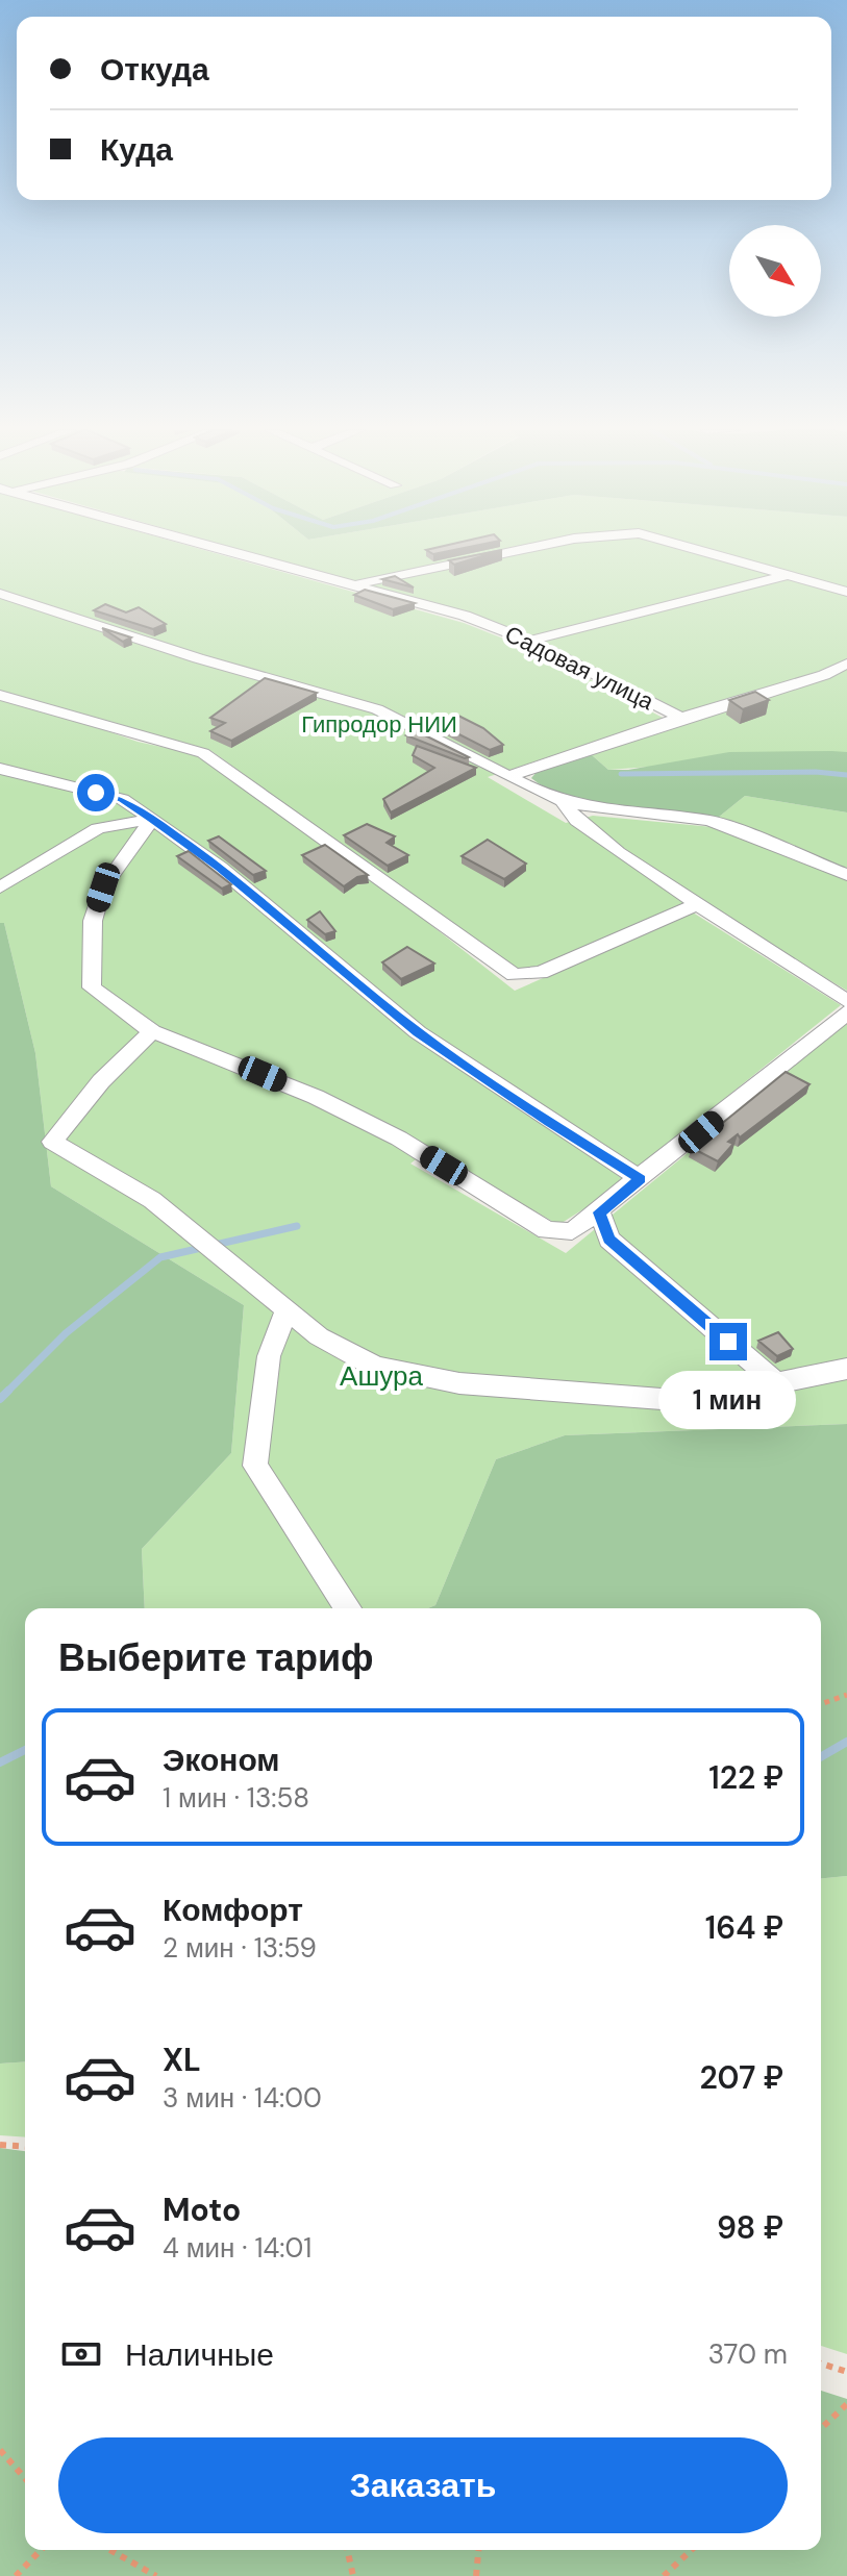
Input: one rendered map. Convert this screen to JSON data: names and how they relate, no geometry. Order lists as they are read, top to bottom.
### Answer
{
  "streets": {
    "street": ["Садовая улица"]
  },
  "parks": ["Гипродор НИИ", "Ашура"],
  "north": "bottom right",
  "page": {
    "banner": ["Откуда", "Куда"],
    "bubble": "1 мин",
    "heading": "Выберите тариф",
    "list": [
      {
        "name": "Эконом",
        "note": "1 мин · 13:58",
        "value": "122 ₽"
      },
      {
        "name": "Комфорт",
        "note": "2 мин · 13:59",
        "value": "164 ₽"
      },
      {
        "name": "XL",
        "note": "3 мин · 14:00",
        "value": "207 ₽"
      },
      {
        "name": "Moto",
        "note": "4 мин · 14:01",
        "value": "98 ₽"
      }
    ],
    "pay": ["Наличные", "370 m"],
    "buttons": "Заказать"
  }
}
